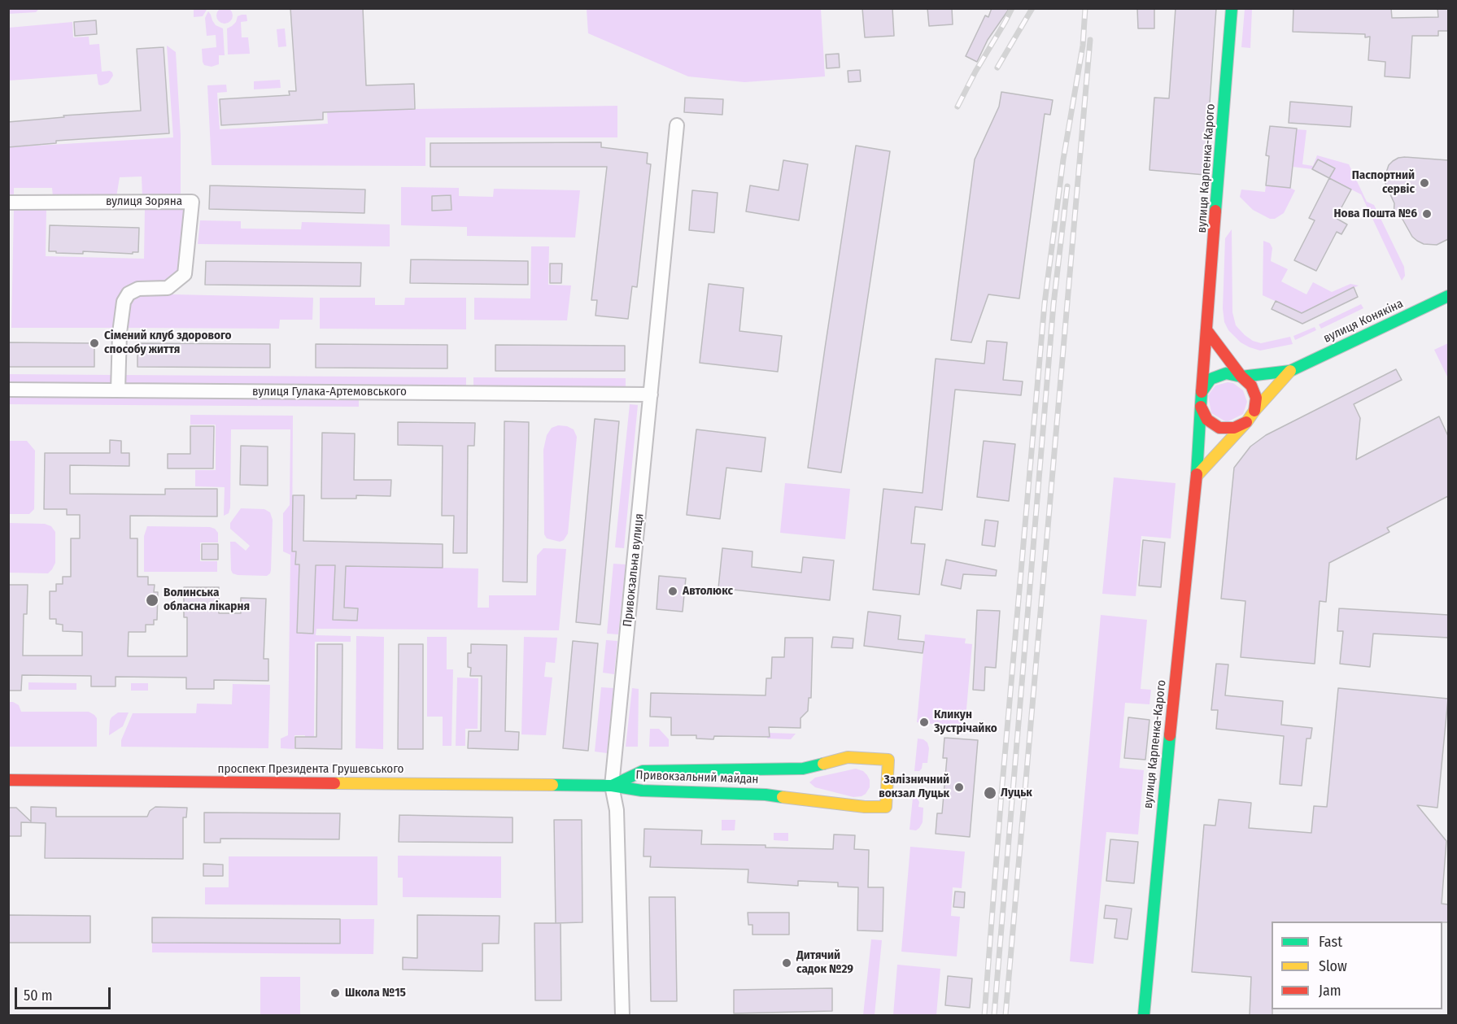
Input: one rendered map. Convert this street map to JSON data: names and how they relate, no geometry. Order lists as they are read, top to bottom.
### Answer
{
  "streets": {
    "main road": [
      "вулиця Карпенка-Карого",
      "вулиця Конякіна",
      "проспект Президента Грушевського",
      "Привокзальний майдан"
    ],
    "street": ["вулиця Зоряна", "вулиця Гулака-Артемовського", "Привокзальна вулиця"]
  },
  "crossings": [
    ["вулиця Зоряна", "вулиця Гулака-Артемовського"],
    ["вулиця Гулака-Артемовського", "Привокзальна вулиця"],
    ["Привокзальна вулиця", "проспект Президента Грушевського"],
    ["Привокзальна вулиця", "Привокзальний майдан"],
    ["проспект Президента Грушевського", "Привокзальний майдан"]
  ],
  "places": [
    "Паспортний сервіс",
    "Нова Пошта №6",
    "Сімений клуб здорового способу життя",
    "Автолюкс",
    "Волинська обласна лікарня",
    "Кликун Зустрічайко",
    "Залізничний вокзал Луцьк",
    "Луцьк",
    "Дитячий садок №29",
    "Школа №15"
  ],
  "legend": ["Fast", "Slow", "Jam"],
  "scale_bar": "50 m"
}
